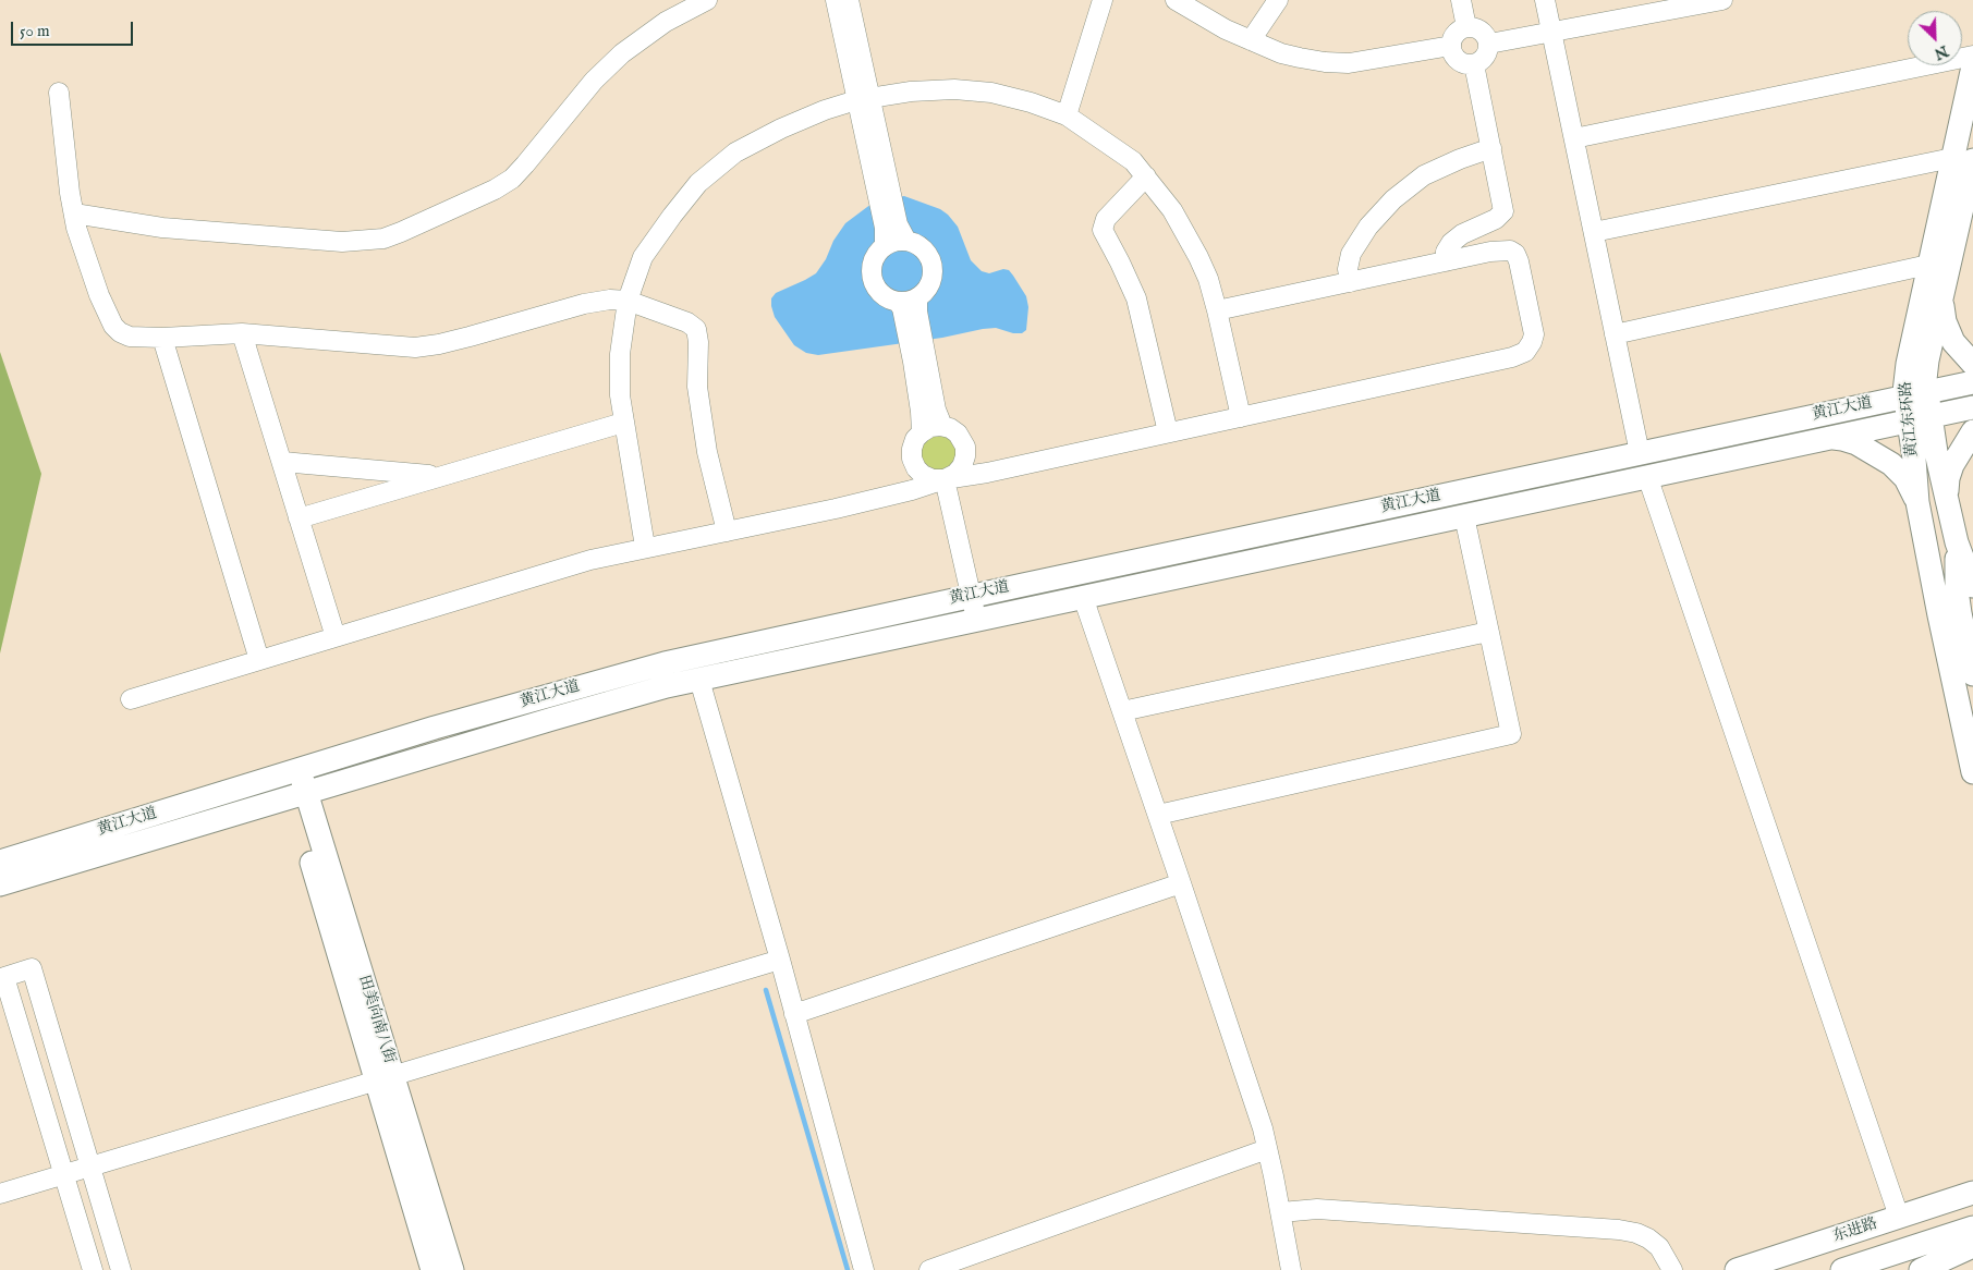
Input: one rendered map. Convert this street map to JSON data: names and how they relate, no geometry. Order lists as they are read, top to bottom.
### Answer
{
  "streets": {
    "main road": [
      "黄江大道",
      "黄江东环路",
      "田美向南八街",
      "东进路"
    ]
  },
  "crossings": [
    ["黄江大道", "黄江东环路"],
    ["黄江大道", "田美向南八街"]
  ],
  "scale_bar": "50 m",
  "north": "bottom right"
}
